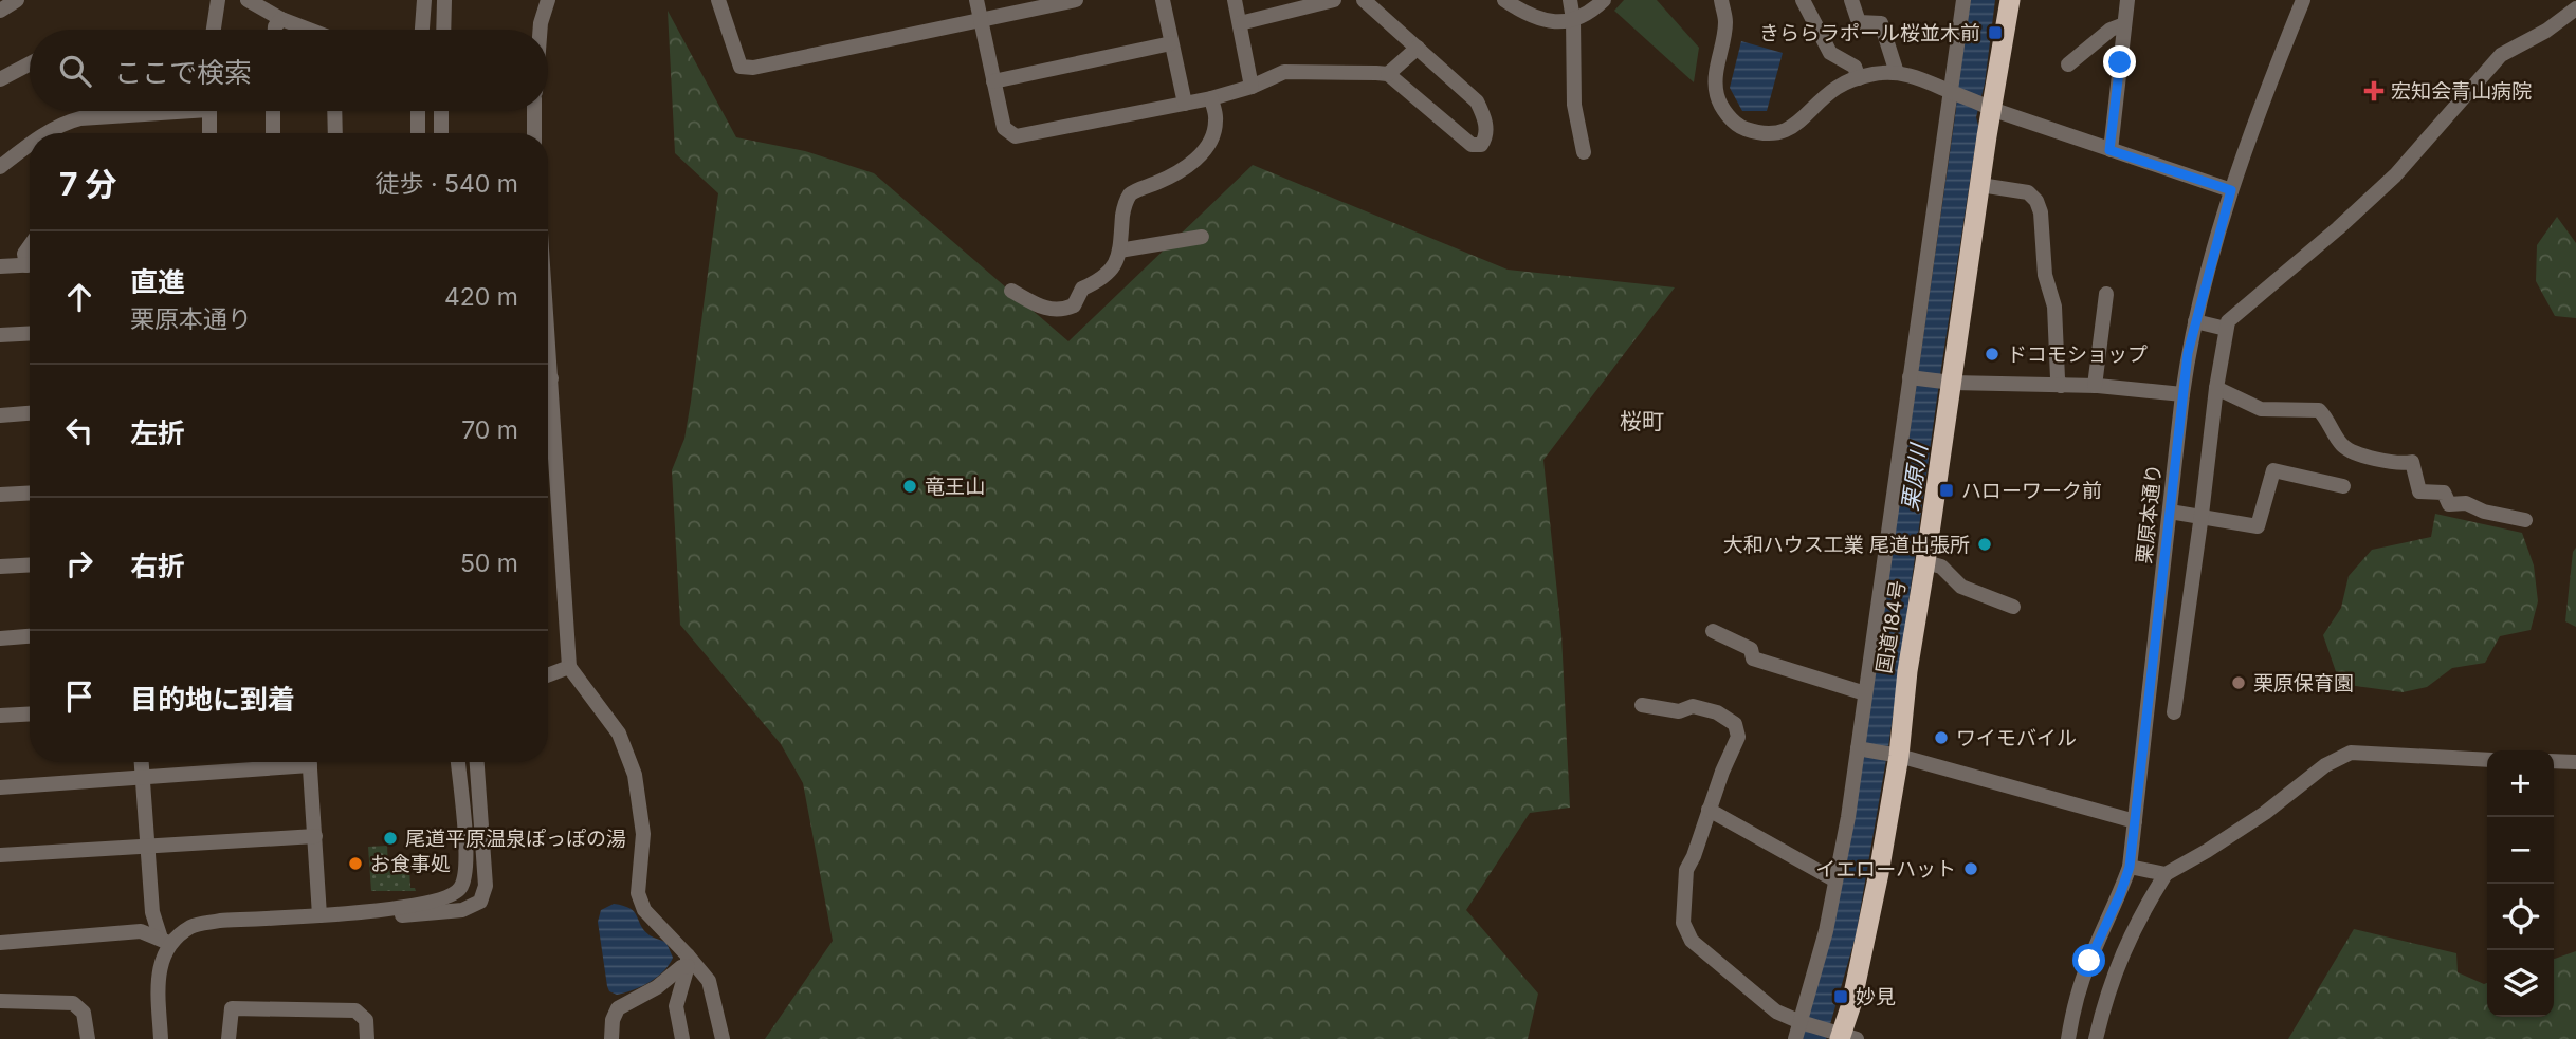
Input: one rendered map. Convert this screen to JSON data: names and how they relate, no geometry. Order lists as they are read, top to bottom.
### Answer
{
  "streets": {
    "highway": ["国道184号"],
    "street": ["栗原本通り"]
  },
  "districts": ["桜町"],
  "water": ["栗原川"],
  "places": {
    "transit": ["きららラポール桜並木前", "ハローワーク前", "妙見"],
    "health": ["宏知会青山病院"],
    "other": [
      "ドコモショップ",
      "竜王山",
      "大和ハウス工業 尾道出張所",
      "栗原保育園",
      "ワイモバイル",
      "尾道平原温泉ぽっぽの湯",
      "お食事処",
      "イエローハット"
    ]
  },
  "page": {
    "search": "ここで検索",
    "heading": ["7 分", "徒歩 · 540 m"],
    "list": [
      ["直進", "栗原本通り", "420 m"],
      ["左折", "70 m"],
      ["右折", "50 m"],
      "目的地に到着"
    ],
    "map_buttons": ["+", "−"]
  }
}
